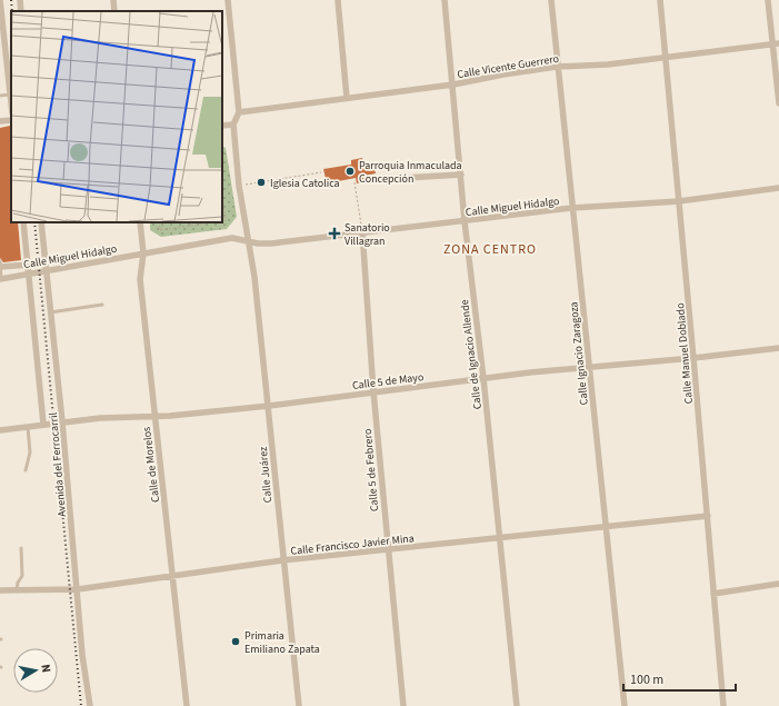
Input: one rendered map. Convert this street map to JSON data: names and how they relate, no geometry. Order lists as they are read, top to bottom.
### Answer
{
  "streets": {
    "street": [
      "Calle Vicente Guerrero",
      "Calle Miguel Hidalgo",
      "Calle Ignacio Zaragoza",
      "Calle Manuel Doblado",
      "Calle de Ignacio Allende",
      "Calle 5 de Mayo",
      "Avenida del Ferrocarril",
      "Calle de Morelos",
      "Calle 5 de Febrero",
      "Calle Juárez",
      "Calle Francisco Javier Mina"
    ]
  },
  "crossings": [
    ["Calle Vicente Guerrero", "Calle Ignacio Zaragoza"],
    ["Calle Vicente Guerrero", "Calle Manuel Doblado"],
    ["Calle Vicente Guerrero", "Calle de Ignacio Allende"],
    ["Calle Miguel Hidalgo", "Calle Ignacio Zaragoza"],
    ["Calle Miguel Hidalgo", "Calle Manuel Doblado"],
    ["Calle Miguel Hidalgo", "Calle de Ignacio Allende"],
    ["Calle Miguel Hidalgo", "Avenida del Ferrocarril"],
    ["Calle Miguel Hidalgo", "Calle de Morelos"],
    ["Calle Miguel Hidalgo", "Calle 5 de Febrero"],
    ["Calle Miguel Hidalgo", "Calle Juárez"],
    ["Calle Ignacio Zaragoza", "Calle 5 de Mayo"],
    ["Calle Ignacio Zaragoza", "Calle Francisco Javier Mina"],
    ["Calle Manuel Doblado", "Calle 5 de Mayo"],
    ["Calle Manuel Doblado", "Calle Francisco Javier Mina"],
    ["Calle de Ignacio Allende", "Calle 5 de Mayo"],
    ["Calle de Ignacio Allende", "Calle Francisco Javier Mina"],
    ["Calle 5 de Mayo", "Avenida del Ferrocarril"],
    ["Calle 5 de Mayo", "Calle de Morelos"],
    ["Calle 5 de Mayo", "Calle 5 de Febrero"],
    ["Calle 5 de Mayo", "Calle Juárez"],
    ["Avenida del Ferrocarril", "Calle Francisco Javier Mina"],
    ["Calle de Morelos", "Calle Francisco Javier Mina"],
    ["Calle 5 de Febrero", "Calle Francisco Javier Mina"],
    ["Calle Juárez", "Calle Francisco Javier Mina"]
  ],
  "districts": ["ZONA CENTRO"],
  "places": {
    "other": ["Parroquia Inmaculada Concepción", "Iglesia Catolica", "Primaria Emiliano Zapata"],
    "health": ["Sanatorio Villagran"]
  },
  "scale_bar": "100 m",
  "north": "right"
}
